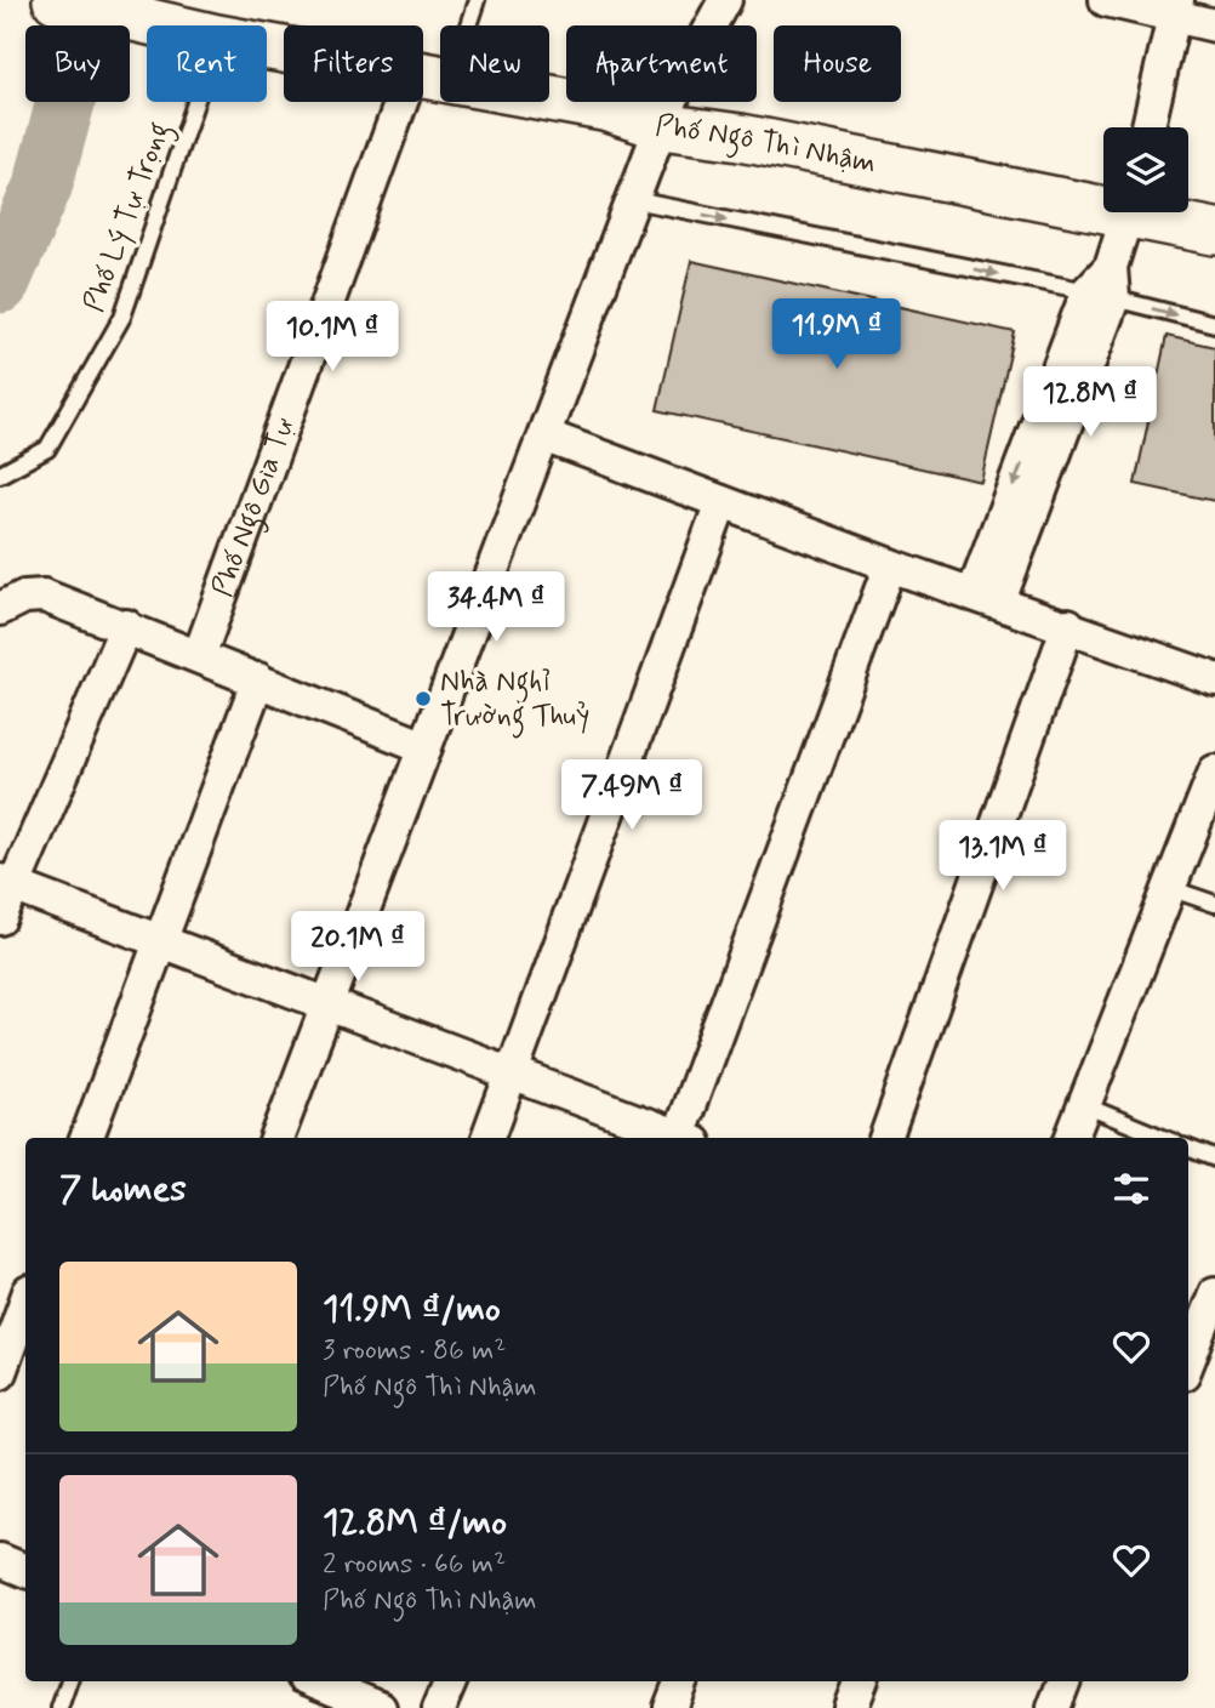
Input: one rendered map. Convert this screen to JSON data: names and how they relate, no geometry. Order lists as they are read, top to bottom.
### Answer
{
  "streets": {
    "main road": ["Phố Ngô Thì Nhậm"],
    "street": ["Phố Ngô Gia Tự"],
    "lane": ["Phố Lý Tự Trọng"]
  },
  "crossings": [
    ["Phố Ngô Thì Nhậm", "Phố Ngô Gia Tự"]
  ],
  "places": ["Nhà Nghỉ Trường Thuỷ"],
  "page": {
    "chip": [
      "Buy",
      "Rent",
      "Filters",
      "New",
      "Apartment",
      "House"
    ],
    "price": [
      "11.9M ₫",
      "10.1M ₫",
      "12.8M ₫",
      "34.4M ₫",
      "7.49M ₫",
      "13.1M ₫",
      "20.1M ₫"
    ],
    "heading": "7 homes",
    "list": [
      {
        "name": "11.9M ₫/mo",
        "note": "3 rooms · 86 m² · Phố Ngô Thì Nhậm"
      },
      {
        "name": "12.8M ₫/mo",
        "note": "2 rooms · 66 m² · Phố Ngô Thì Nhậm"
      }
    ]
  }
}
